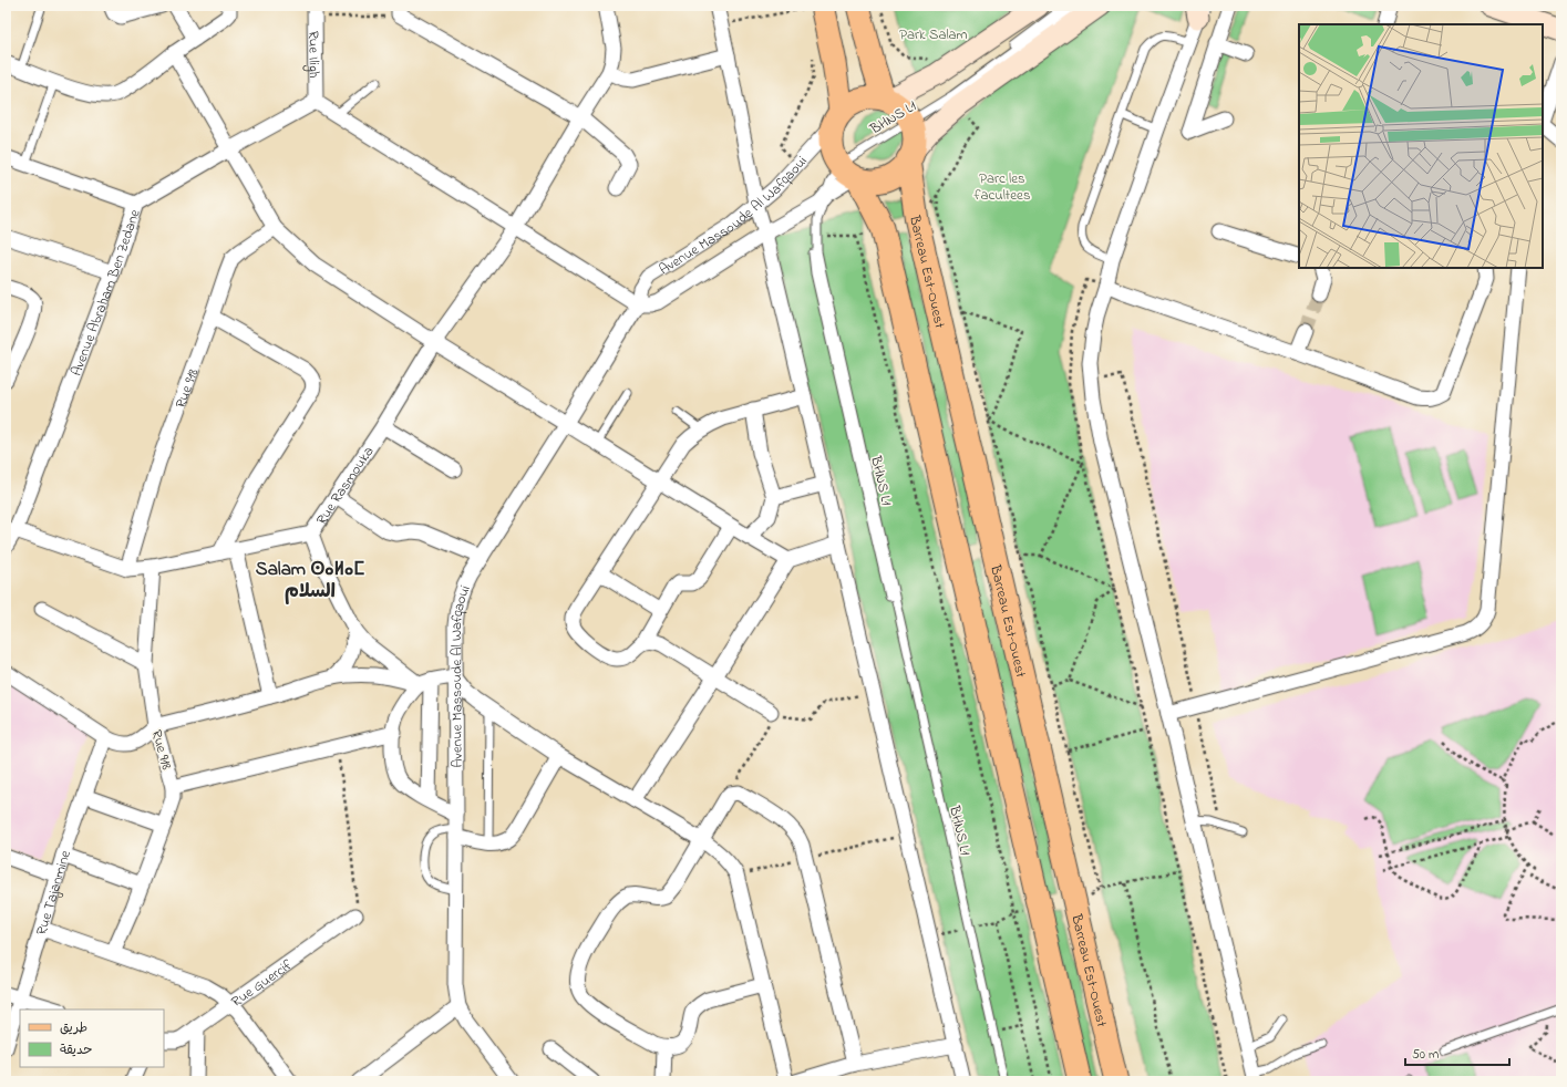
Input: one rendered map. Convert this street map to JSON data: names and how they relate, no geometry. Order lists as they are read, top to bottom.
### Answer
{
  "streets": {
    "main road": ["Barreau Est-Ouest"],
    "street": [
      "Rue Iligh",
      "Avenue Massoude Al Wafqaoui",
      "Avenue Abraham Ben Zedane",
      "Rue 918",
      "Rue Rasmouka",
      "Rue Tajanmine",
      "Rue Guercif"
    ],
    "lane": ["BHNS L1"]
  },
  "crossings": [
    ["Rue Iligh", "Avenue Abraham Ben Zedane"],
    ["BHNS L1", "Avenue Massoude Al Wafqaoui"],
    ["BHNS L1", "Barreau Est-Ouest"],
    ["Avenue Abraham Ben Zedane", "Rue Rasmouka"],
    ["Rue 918", "Rue Rasmouka"]
  ],
  "districts": ["Salam ⵙⴰⵍⴰⵎ السلام"],
  "parks": ["Park Salam", "Parc les facultees"],
  "legend": ["طريق", "حديقة"],
  "scale_bar": "50 m"
}
